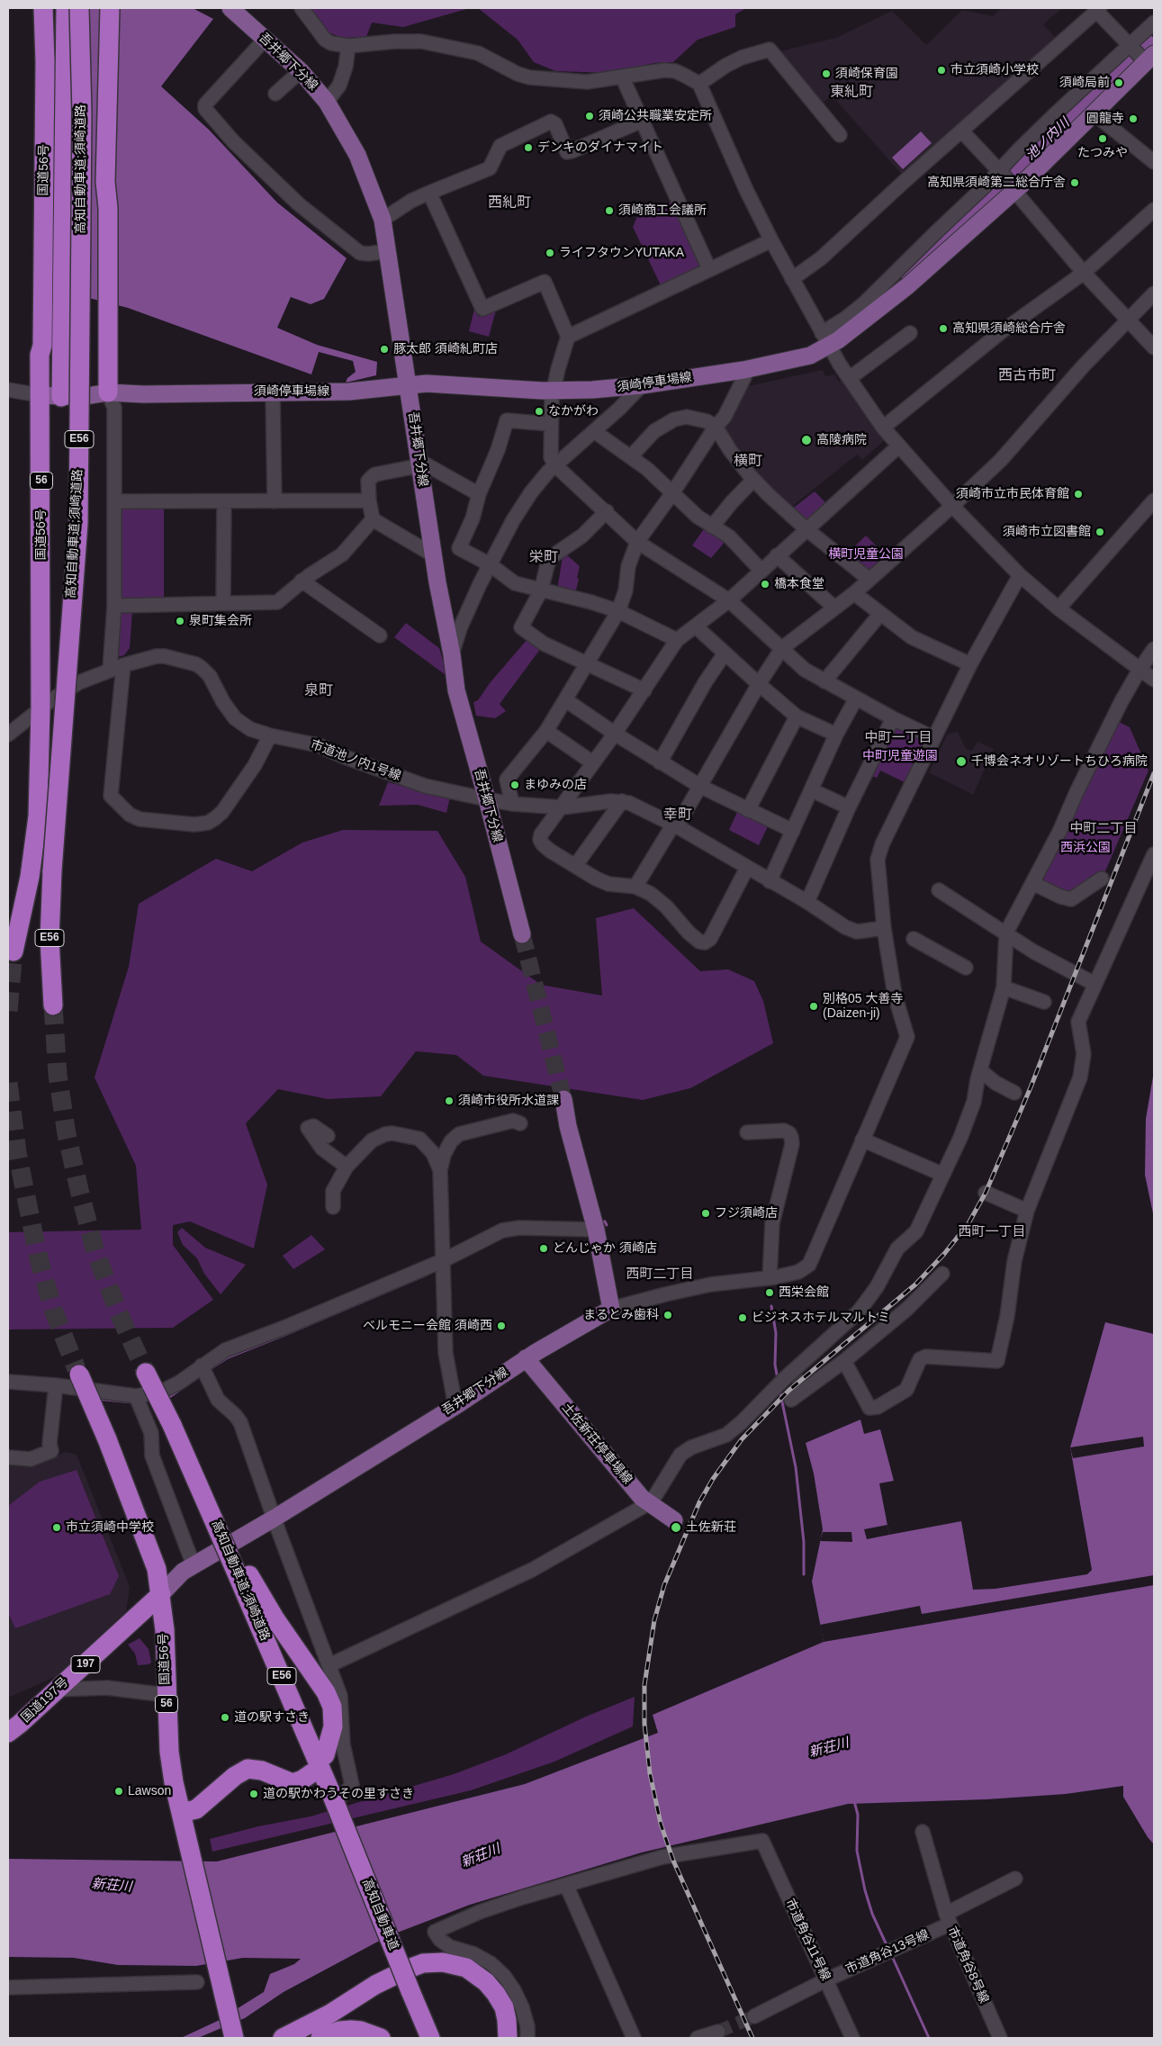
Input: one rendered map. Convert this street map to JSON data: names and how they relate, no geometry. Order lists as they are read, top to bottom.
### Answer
{
  "streets": {
    "highway": [
      "高知自動車道;須崎道路",
      "国道56号",
      "E56",
      "56",
      "197",
      "国道197号",
      "高知自動車道"
    ],
    "main road": ["吾井郷下分線", "須崎停車場線", "土佐新荘停車場線"],
    "street": [
      "市道池ノ内1号線",
      "市道角谷11号線",
      "市道角谷13号線",
      "市道角谷8号線"
    ]
  },
  "crossings": [
    ["吾井郷下分線", "国道56号"],
    ["吾井郷下分線", "須崎停車場線"],
    ["吾井郷下分線", "市道池ノ内1号線"],
    ["吾井郷下分線", "土佐新荘停車場線"],
    ["吾井郷下分線", "国道197号"],
    ["高知自動車道;須崎道路", "高知自動車道"],
    ["国道56号", "須崎停車場線"],
    ["国道56号", "市道池ノ内1号線"],
    ["国道56号", "国道197号"],
    ["市道角谷11号線", "市道角谷13号線"],
    ["市道角谷13号線", "市道角谷8号線"]
  ],
  "districts": [
    "東糺町",
    "西糺町",
    "西古市町",
    "横町",
    "栄町",
    "泉町",
    "中町一丁目",
    "幸町",
    "中町二丁目",
    "西町一丁目",
    "西町二丁目"
  ],
  "water": ["池ノ内川", "新荘川"],
  "parks": ["横町児童公園", "中町児童遊園", "西浜公園"],
  "places": [
    "市立須崎小学校",
    "須崎保育園",
    "須崎局前",
    "須崎公共職業安定所",
    "圓龍寺",
    "たつみや",
    "デンキのダイナマイト",
    "高知県須崎第二総合庁舎",
    "須崎商工会議所",
    "ライフタウンYUTAKA",
    "高知県須崎総合庁舎",
    "豚太郎 須崎糺町店",
    "なかがわ",
    "高陵病院",
    "須崎市立市民体育館",
    "須崎市立図書館",
    "橋本食堂",
    "泉町集会所",
    "千博会ネオリゾートちひろ病院",
    "まゆみの店",
    "別格05 大善寺 (Daizen-ji)",
    "須崎市役所水道課",
    "フジ須崎店",
    "どんじゃか 須崎店",
    "西栄会館",
    "まるとみ歯科",
    "ビジネスホテルマルトミ",
    "ベルモニー会館 須崎西",
    "市立須崎中学校",
    "土佐新荘",
    "道の駅すさき",
    "Lawson",
    "道の駅かわうその里すさき"
  ]
}
